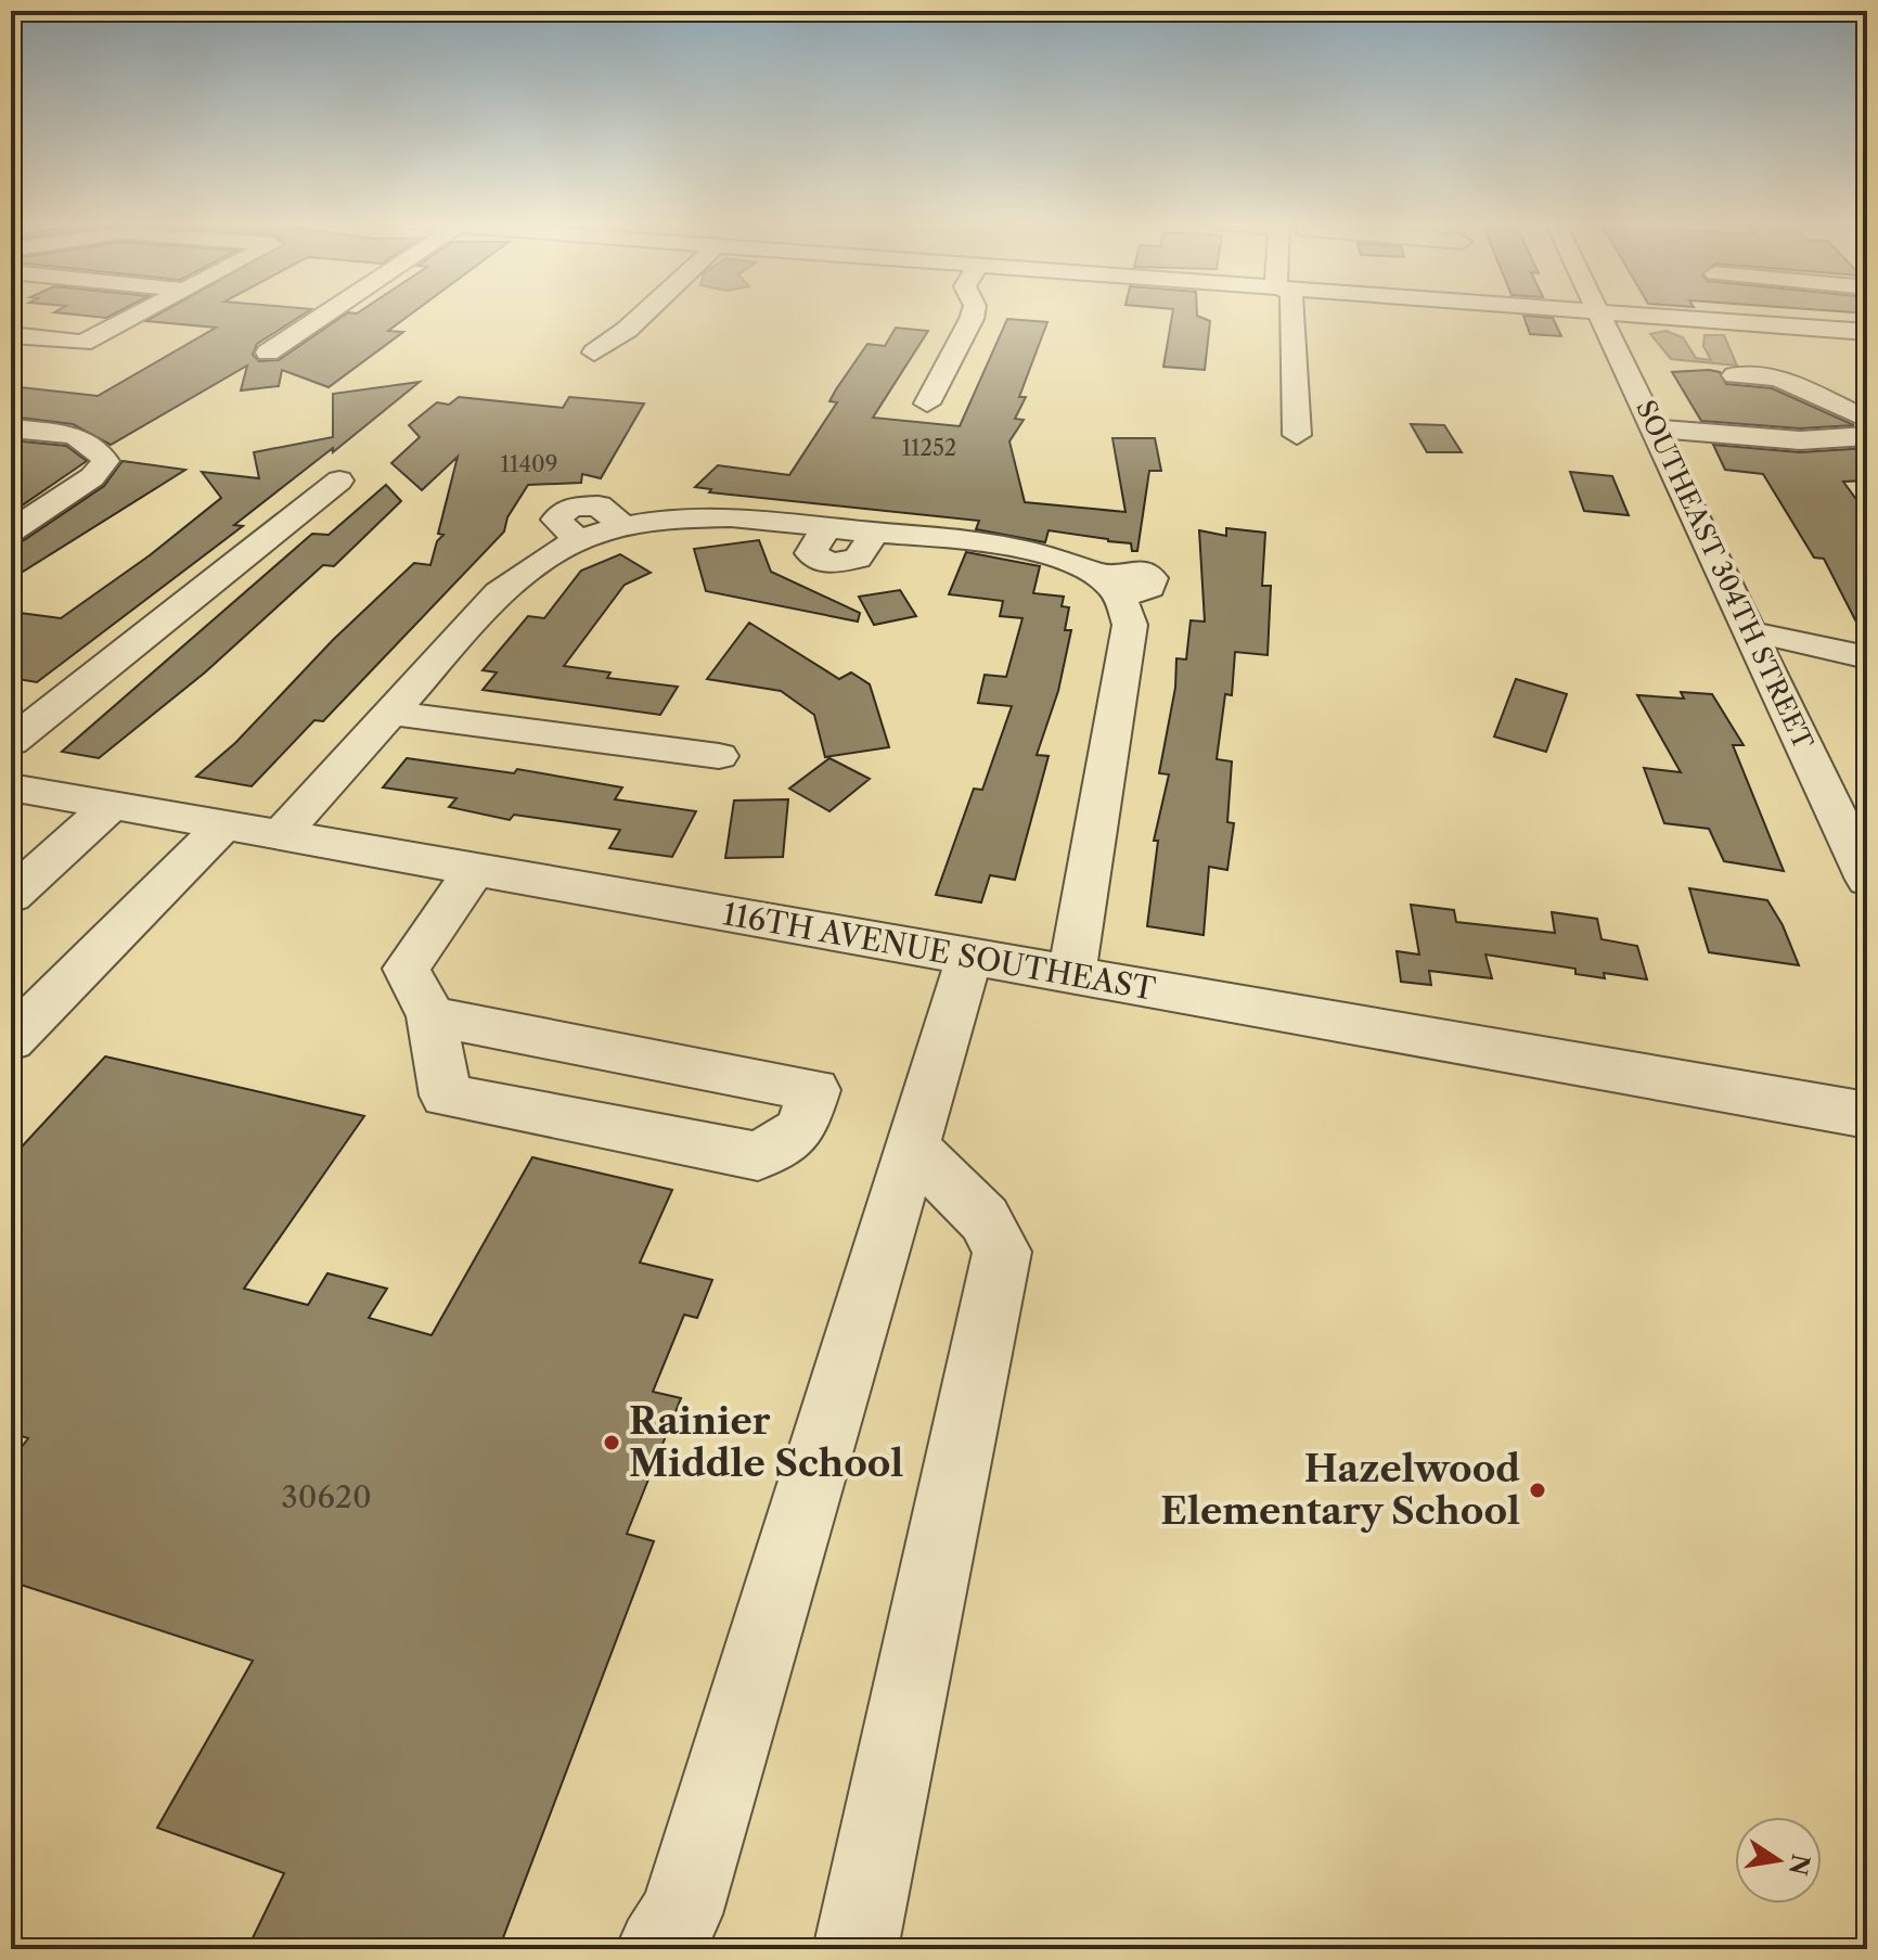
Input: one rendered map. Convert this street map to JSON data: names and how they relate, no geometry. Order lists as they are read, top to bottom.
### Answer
{
  "streets": {
    "street": ["SOUTHEAST 304TH STREET", "116TH AVENUE SOUTHEAST"]
  },
  "places": ["Rainier Middle School", "Hazelwood Elementary School"],
  "house_numbers": ["11252", "11409", "30620"],
  "north": "right"
}
